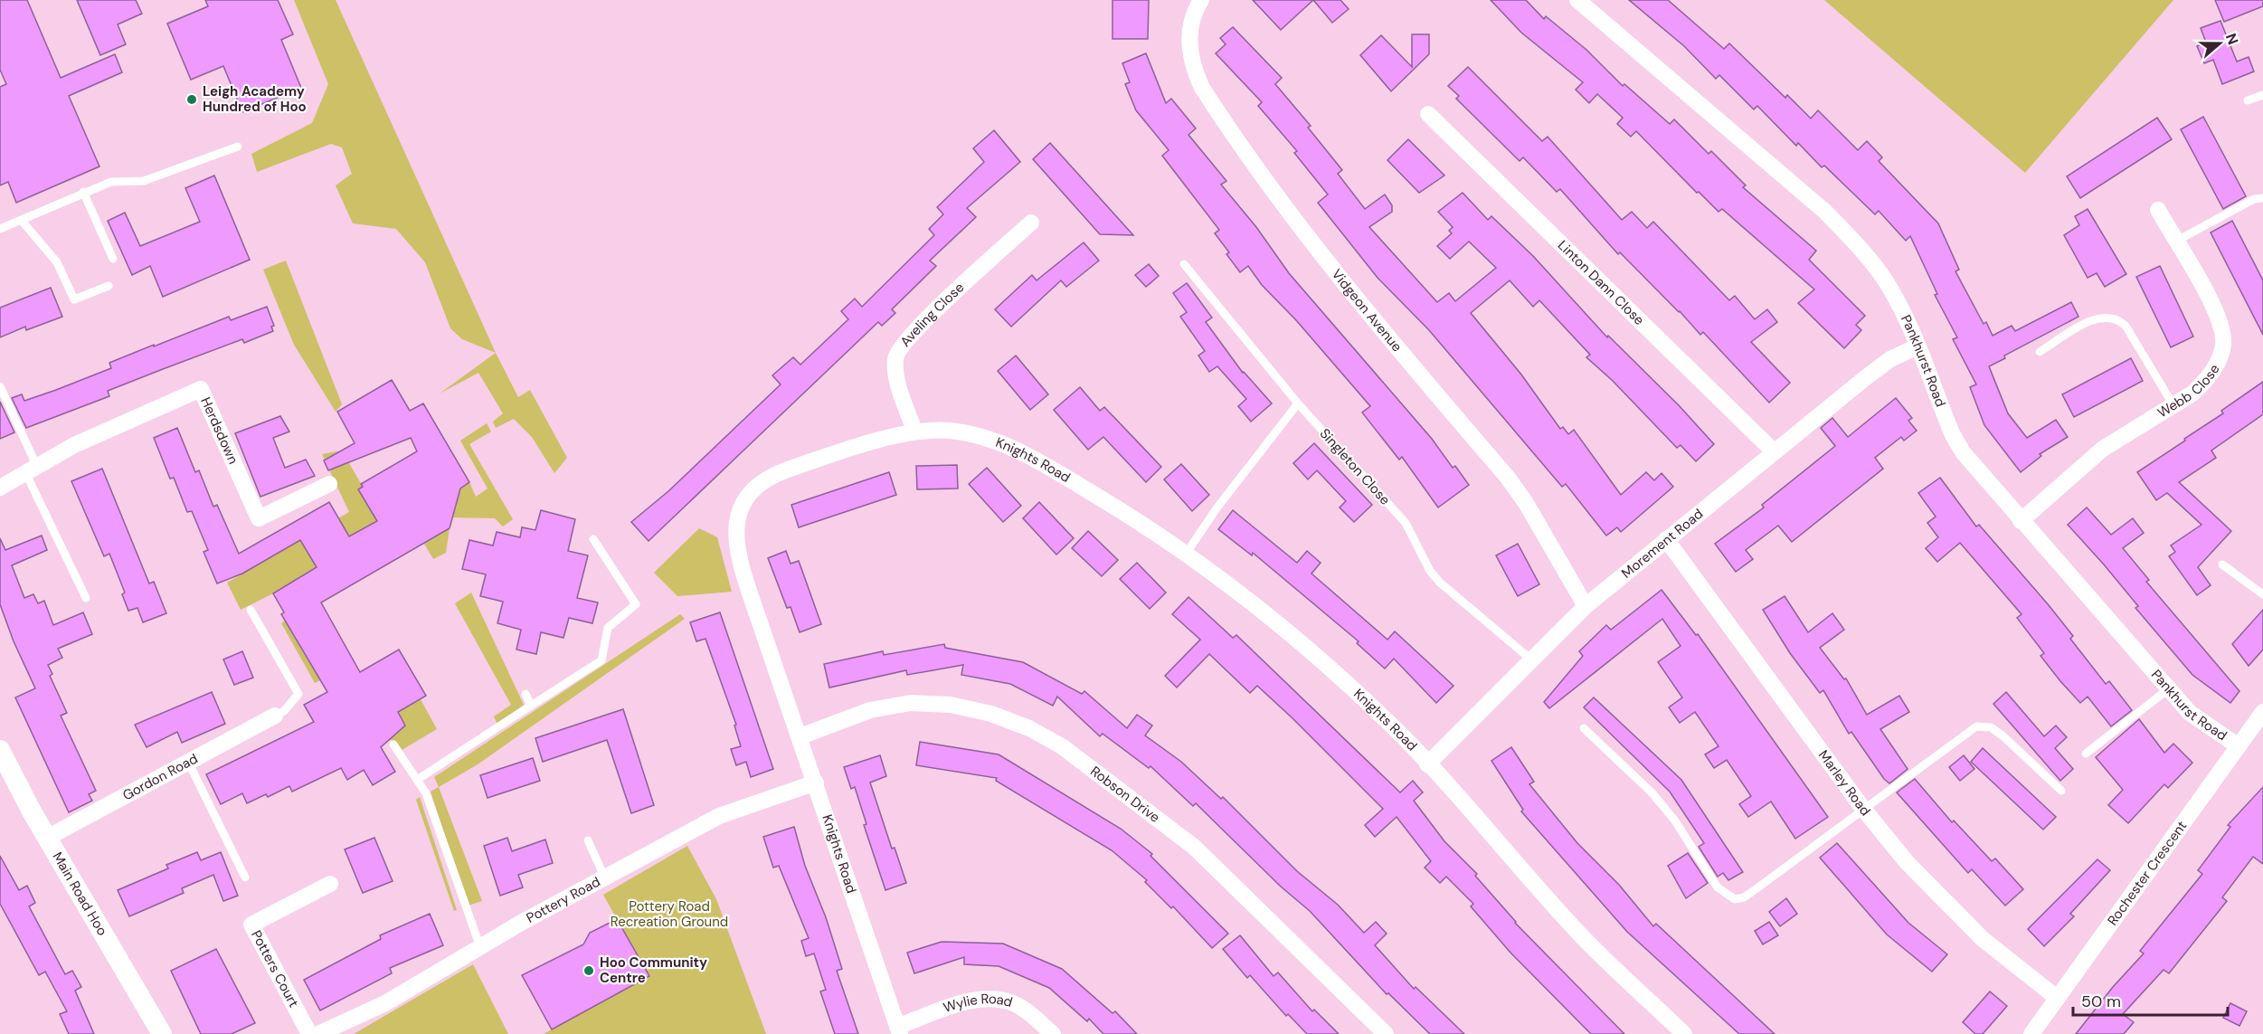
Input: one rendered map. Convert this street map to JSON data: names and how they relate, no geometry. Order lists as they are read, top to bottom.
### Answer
{
  "streets": {
    "street": [
      "Linton Dann Close",
      "Vidgeon Avenue",
      "Aveling Close",
      "Pankhurst Road",
      "Webb Close",
      "Herdsdown",
      "Knights Road",
      "Morement Road",
      "Gordon Road",
      "Marley Road",
      "Robson Drive",
      "Rochester Crescent",
      "Main Road Hoo",
      "Pottery Road",
      "Potters Court",
      "Wylie Road"
    ],
    "lane": ["Singleton Close"]
  },
  "crossings": [
    ["Linton Dann Close", "Morement Road"],
    ["Vidgeon Avenue", "Morement Road"],
    ["Aveling Close", "Knights Road"],
    ["Pankhurst Road", "Webb Close"],
    ["Pankhurst Road", "Morement Road"],
    ["Pankhurst Road", "Rochester Crescent"],
    ["Knights Road", "Morement Road"],
    ["Knights Road", "Robson Drive"],
    ["Knights Road", "Pottery Road"],
    ["Knights Road", "Wylie Road"],
    ["Singleton Close", "Morement Road"],
    ["Morement Road", "Marley Road"],
    ["Gordon Road", "Main Road Hoo"],
    ["Marley Road", "Rochester Crescent"]
  ],
  "parks": ["Pottery Road Recreation Ground"],
  "places": ["Leigh Academy Hundred of Hoo", "Hoo Community Centre"],
  "scale_bar": "50 m",
  "north": "right"
}
